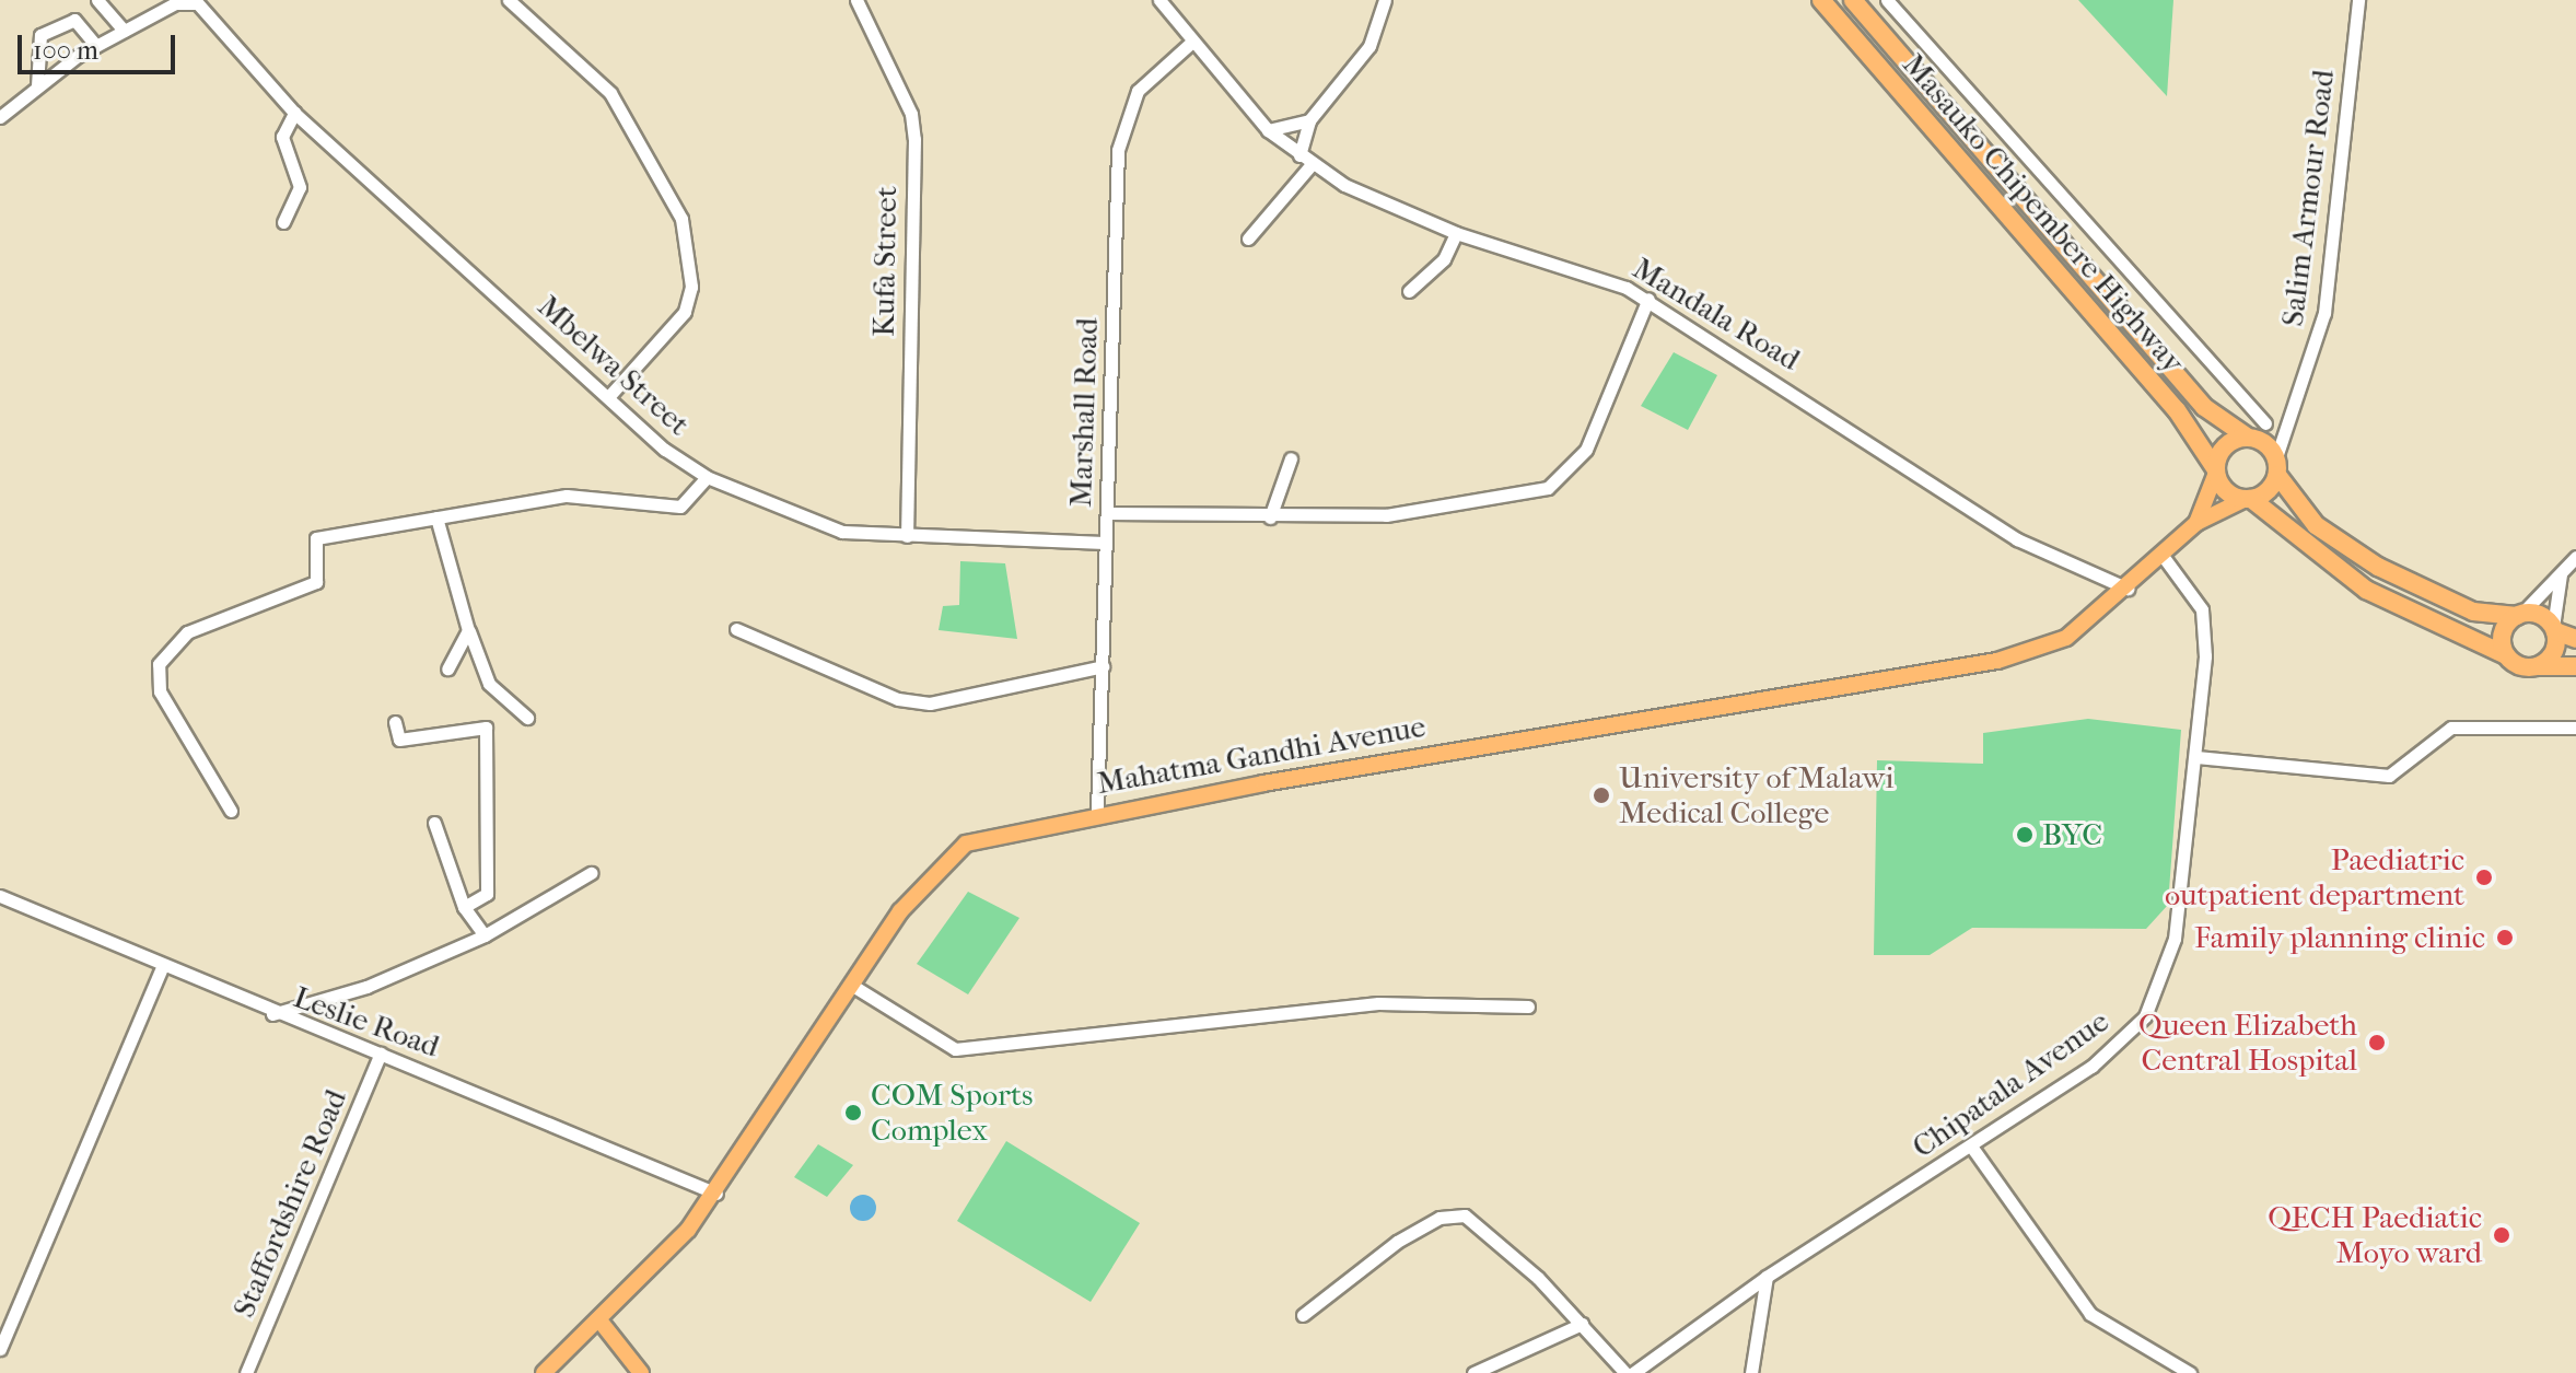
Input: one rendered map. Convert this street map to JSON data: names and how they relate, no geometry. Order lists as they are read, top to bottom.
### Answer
{
  "streets": {
    "highway": ["Masauko Chipembere Highway"],
    "main road": ["Mahatma Gandhi Avenue"],
    "street": [
      "Salim Armour Road",
      "Kufa Street",
      "Mandala Road",
      "Mbelwa Street",
      "Marshall Road",
      "Leslie Road",
      "Chipatala Avenue",
      "Staffordshire Road"
    ]
  },
  "crossings": [
    ["Salim Armour Road", "Masauko Chipembere Highway"],
    ["Salim Armour Road", "Mahatma Gandhi Avenue"],
    ["Masauko Chipembere Highway", "Mahatma Gandhi Avenue"],
    ["Kufa Street", "Mbelwa Street"],
    ["Mandala Road", "Marshall Road"],
    ["Mandala Road", "Mahatma Gandhi Avenue"],
    ["Mbelwa Street", "Marshall Road"],
    ["Marshall Road", "Mahatma Gandhi Avenue"],
    ["Mahatma Gandhi Avenue", "Leslie Road"],
    ["Mahatma Gandhi Avenue", "Chipatala Avenue"],
    ["Leslie Road", "Staffordshire Road"]
  ],
  "places": [
    "University of Malawi Medical College",
    "BYC",
    "Paediatric outpatient department",
    "Family planning clinic",
    "Queen Elizabeth Central Hospital",
    "COM Sports Complex",
    "QECH Paediatic Moyo ward"
  ],
  "scale_bar": "100 m"
}
